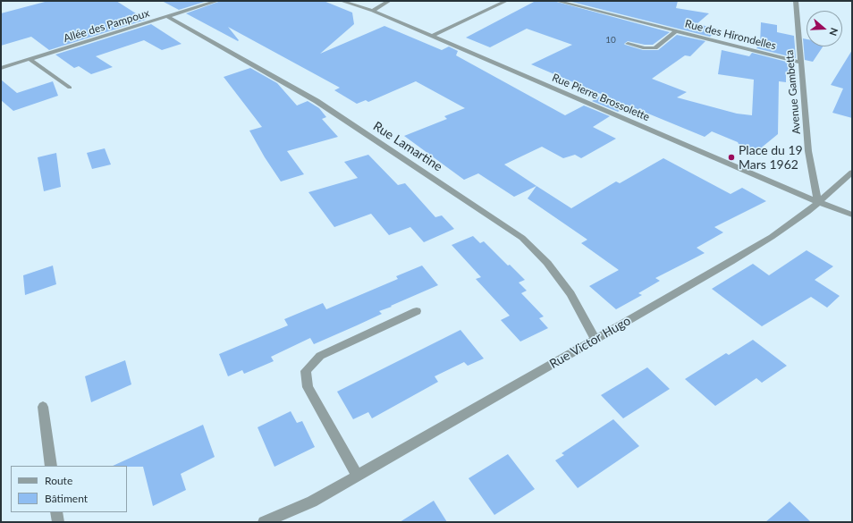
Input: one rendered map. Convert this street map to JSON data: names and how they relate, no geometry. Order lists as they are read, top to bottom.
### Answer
{
  "streets": {
    "street": [
      "Allée des Pampoux",
      "Rue des Hirondelles",
      "Avenue Gambetta",
      "Rue Pierre Brossolette",
      "Rue Lamartine",
      "Rue Victor Hugo"
    ]
  },
  "crossings": [
    ["Allée des Pampoux", "Rue Lamartine"],
    ["Rue des Hirondelles", "Avenue Gambetta"],
    ["Avenue Gambetta", "Rue Pierre Brossolette"],
    ["Avenue Gambetta", "Rue Victor Hugo"],
    ["Rue Pierre Brossolette", "Rue Victor Hugo"],
    ["Rue Lamartine", "Rue Victor Hugo"]
  ],
  "places": ["Place du 19 Mars 1962"],
  "house_numbers": ["10"],
  "legend": ["Route", "Bâtiment"],
  "north": "right"
}
